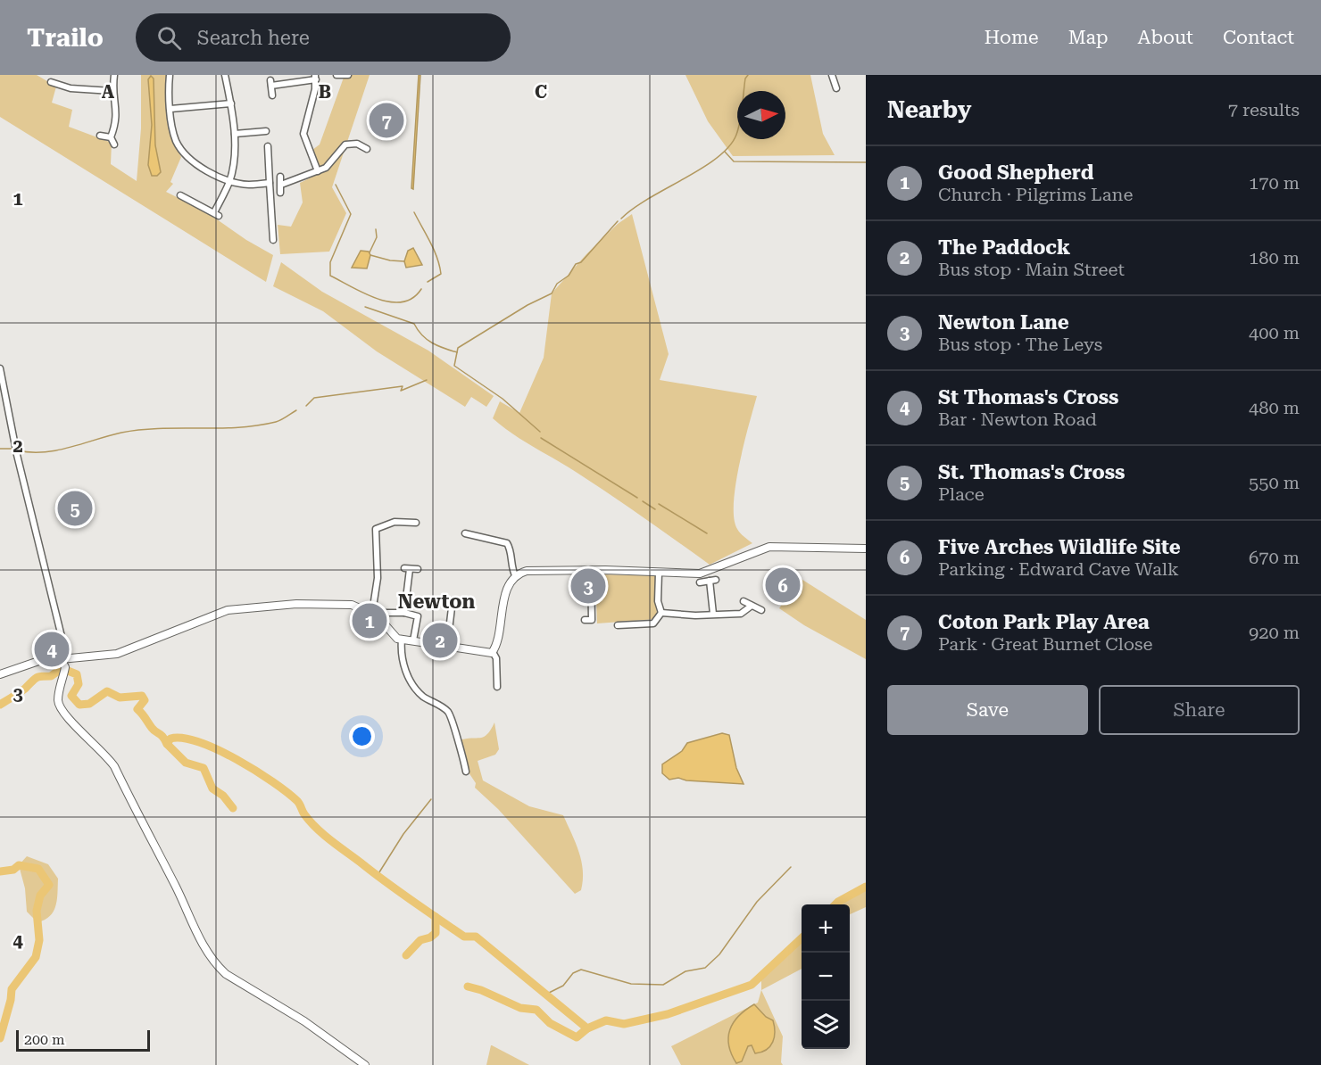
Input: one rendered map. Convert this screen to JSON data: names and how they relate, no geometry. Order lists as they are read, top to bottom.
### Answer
{
  "districts": ["Newton"],
  "scale_bar": "200 m",
  "north": "right",
  "page": {
    "header": "Trailo",
    "search": "Search here",
    "nav": [
      "Home",
      "Map",
      "About",
      "Contact"
    ],
    "heading": ["Nearby", "7 results"],
    "pins": [
      "7",
      "5",
      "6",
      "3",
      "1",
      "2",
      "4"
    ],
    "list": [
      {
        "mark": "1",
        "name": "Good Shepherd",
        "note": "Church · Pilgrims Lane",
        "value": "170 m"
      },
      {
        "mark": "2",
        "name": "The Paddock",
        "note": "Bus stop · Main Street",
        "value": "180 m"
      },
      {
        "mark": "3",
        "name": "Newton Lane",
        "note": "Bus stop · The Leys",
        "value": "400 m"
      },
      {
        "mark": "4",
        "name": "St Thomas's Cross",
        "note": "Bar · Newton Road",
        "value": "480 m"
      },
      {
        "mark": "5",
        "name": "St. Thomas's Cross",
        "note": "Place",
        "value": "550 m"
      },
      {
        "mark": "6",
        "name": "Five Arches Wildlife Site",
        "note": "Parking · Edward Cave Walk",
        "value": "670 m"
      },
      {
        "mark": "7",
        "name": "Coton Park Play Area",
        "note": "Park · Great Burnet Close",
        "value": "920 m"
      }
    ],
    "buttons": ["Save", "Share"],
    "map_buttons": ["+", "−"],
    "scale": "200 m"
  },
  "grid": {
    "columns": ["A", "B", "C"],
    "rows": [
      "1",
      "2",
      "3",
      "4"
    ]
  }
}
